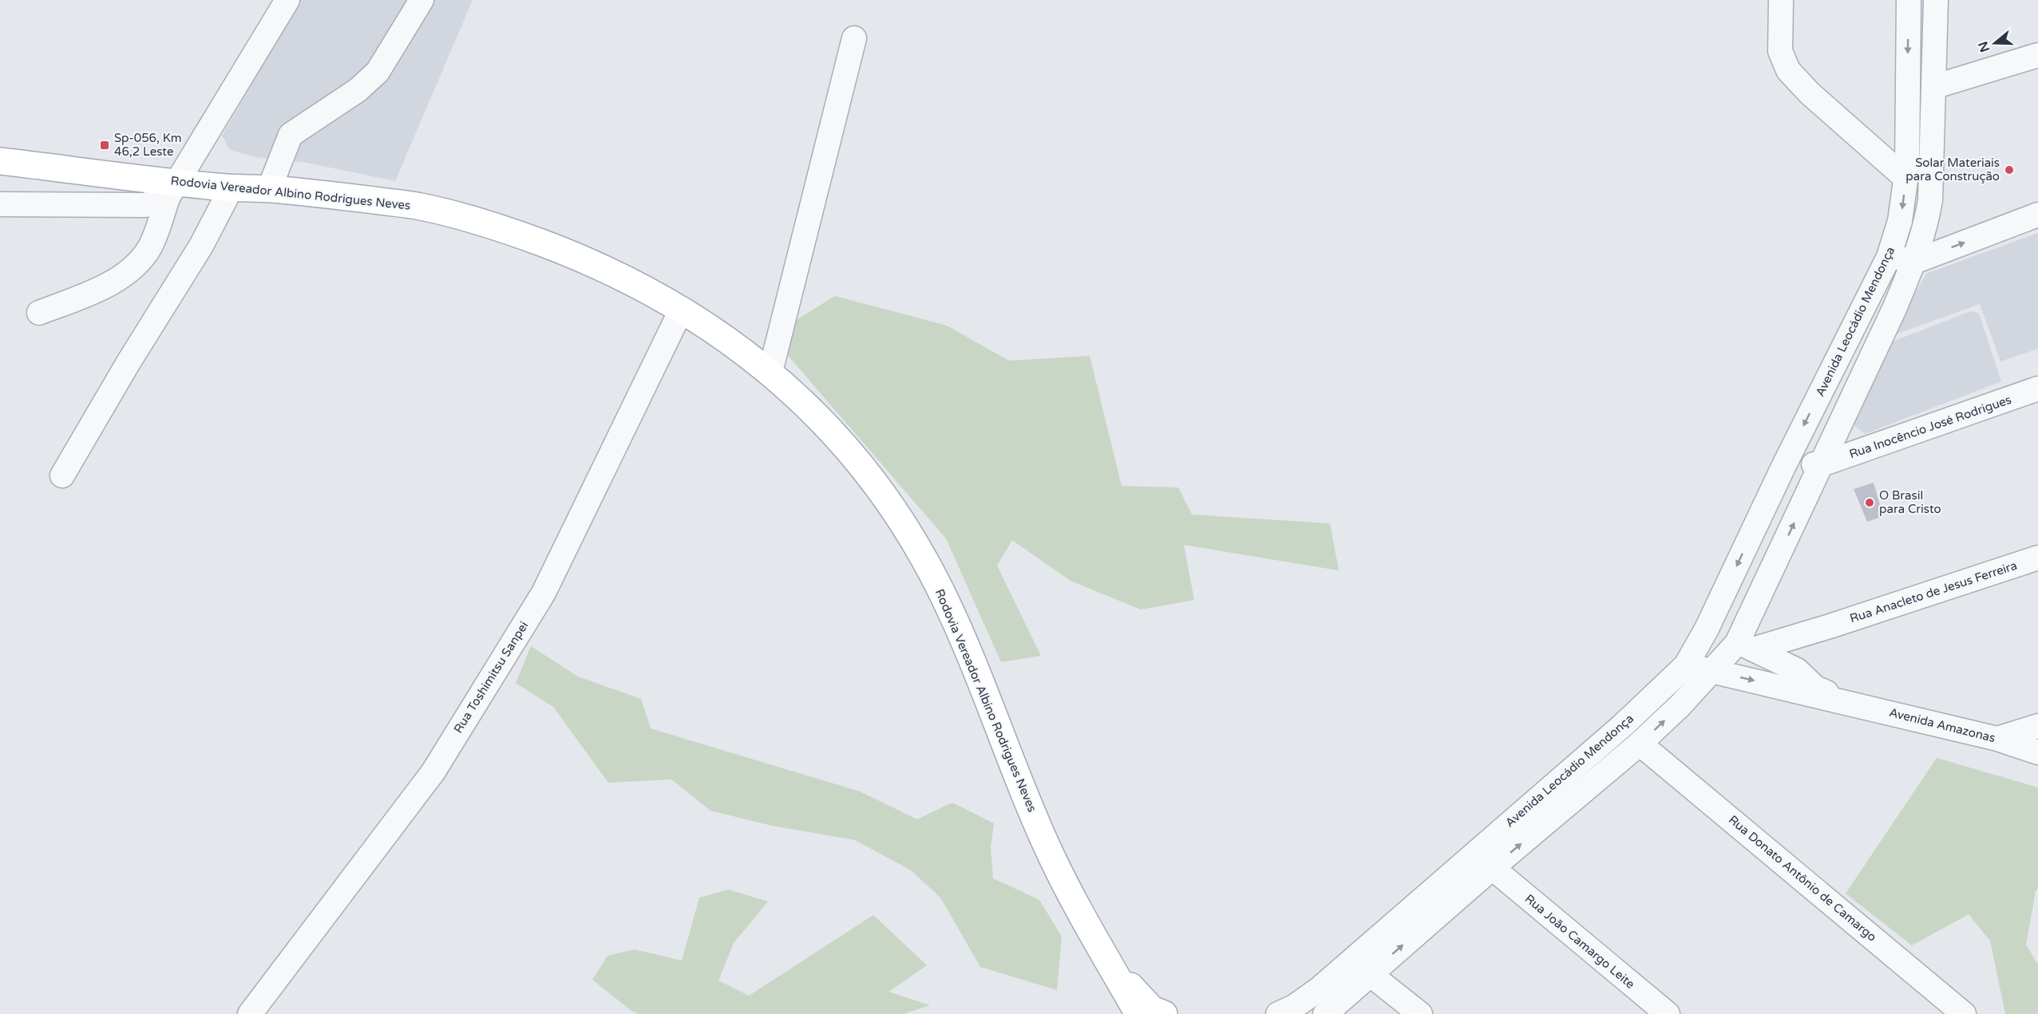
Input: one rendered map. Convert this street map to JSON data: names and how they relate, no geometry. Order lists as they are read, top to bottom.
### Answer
{
  "streets": {
    "main road": ["Rodovia Vereador Albino Rodrigues Neves"],
    "street": [
      "Avenida Leocádio Mendonça",
      "Rua Inocêncio José Rodrigues",
      "Rua Anacleto de Jesus Ferreira",
      "Rua Toshimitsu Sanpei",
      "Avenida Amazonas",
      "Rua Donato Antônio de Camargo",
      "Rua João Camargo Leite"
    ]
  },
  "crossings": [
    ["Rodovia Vereador Albino Rodrigues Neves", "Rua Toshimitsu Sanpei"],
    ["Avenida Leocádio Mendonça", "Rua Inocêncio José Rodrigues"],
    ["Avenida Leocádio Mendonça", "Rua Anacleto de Jesus Ferreira"],
    ["Avenida Leocádio Mendonça", "Avenida Amazonas"],
    ["Avenida Leocádio Mendonça", "Rua Donato Antônio de Camargo"],
    ["Avenida Leocádio Mendonça", "Rua João Camargo Leite"],
    ["Rua Anacleto de Jesus Ferreira", "Avenida Amazonas"]
  ],
  "places": {
    "transit": ["Sp-056, Km 46,2 Leste"],
    "other": ["Solar Materiais para Construção", "O Brasil para Cristo"]
  },
  "north": "left"
}
